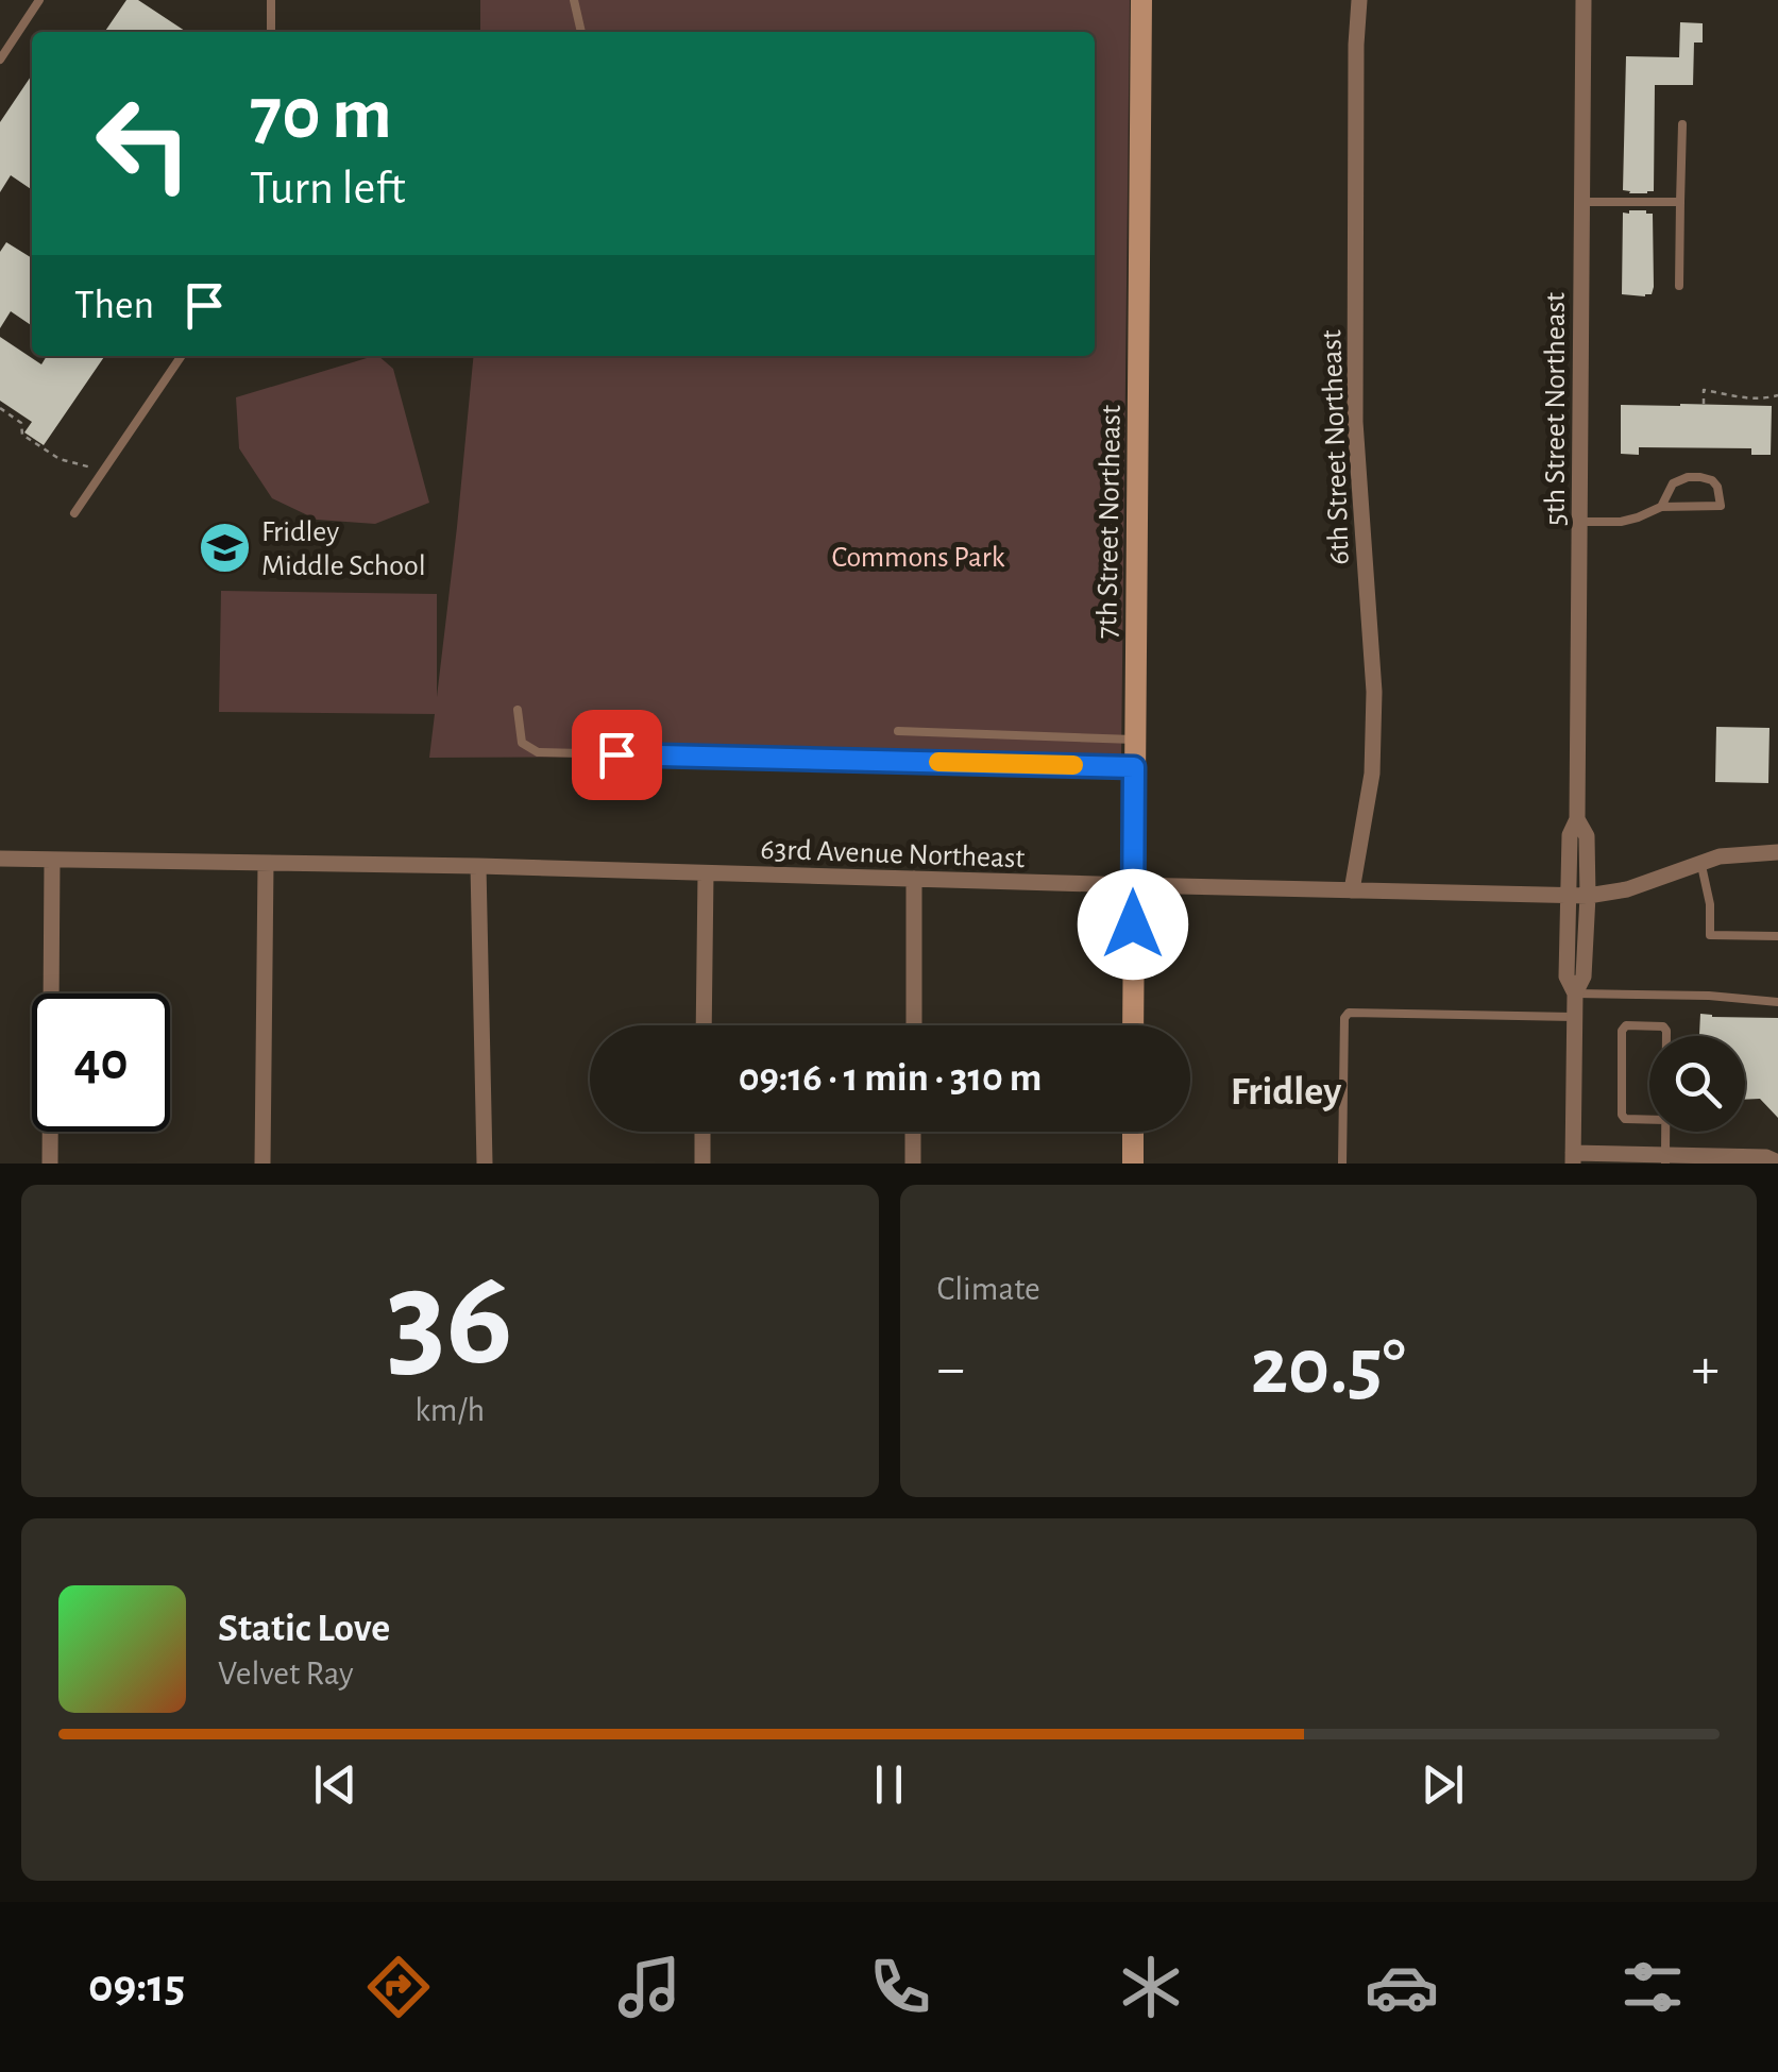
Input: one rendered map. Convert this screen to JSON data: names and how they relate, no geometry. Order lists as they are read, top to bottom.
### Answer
{
  "streets": {
    "street": [
      "5th Street Northeast",
      "6th Street Northeast",
      "7th Street Northeast",
      "63rd Avenue Northeast"
    ]
  },
  "crossings": [
    ["5th Street Northeast", "63rd Avenue Northeast"],
    ["6th Street Northeast", "63rd Avenue Northeast"],
    ["7th Street Northeast", "63rd Avenue Northeast"]
  ],
  "districts": ["Fridley"],
  "parks": ["Commons Park"],
  "places": {
    "school or university": ["Fridley Middle School"]
  },
  "page": {
    "turn": ["70 m", "Turn left"],
    "then": "Then",
    "limit": "40",
    "trip": "09:16 · 1 min · 310 m",
    "tile": [
      ["36", "km/h"],
      "Climate"
    ],
    "heat": ["−", "20.5°", "+"],
    "song": ["Static Love", "Velvet Ray"],
    "tabs": "09:15"
  }
}
